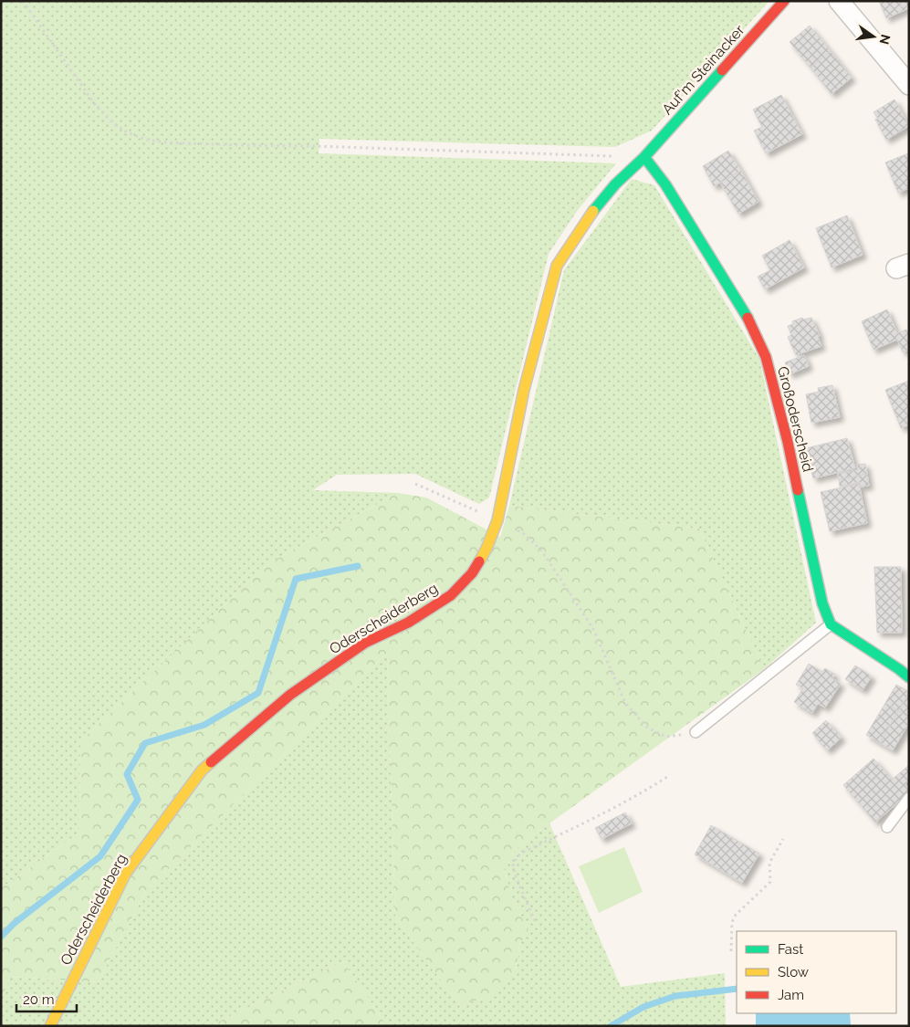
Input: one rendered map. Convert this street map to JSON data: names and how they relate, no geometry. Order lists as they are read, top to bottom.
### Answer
{
  "streets": {
    "street": ["Auf'm Steinacker", "Großoderscheid", "Oderscheiderberg"]
  },
  "crossings": [
    ["Auf'm Steinacker", "Großoderscheid"],
    ["Auf'm Steinacker", "Oderscheiderberg"],
    ["Großoderscheid", "Oderscheiderberg"]
  ],
  "legend": ["Fast", "Slow", "Jam"],
  "scale_bar": "20 m",
  "north": "right"
}
